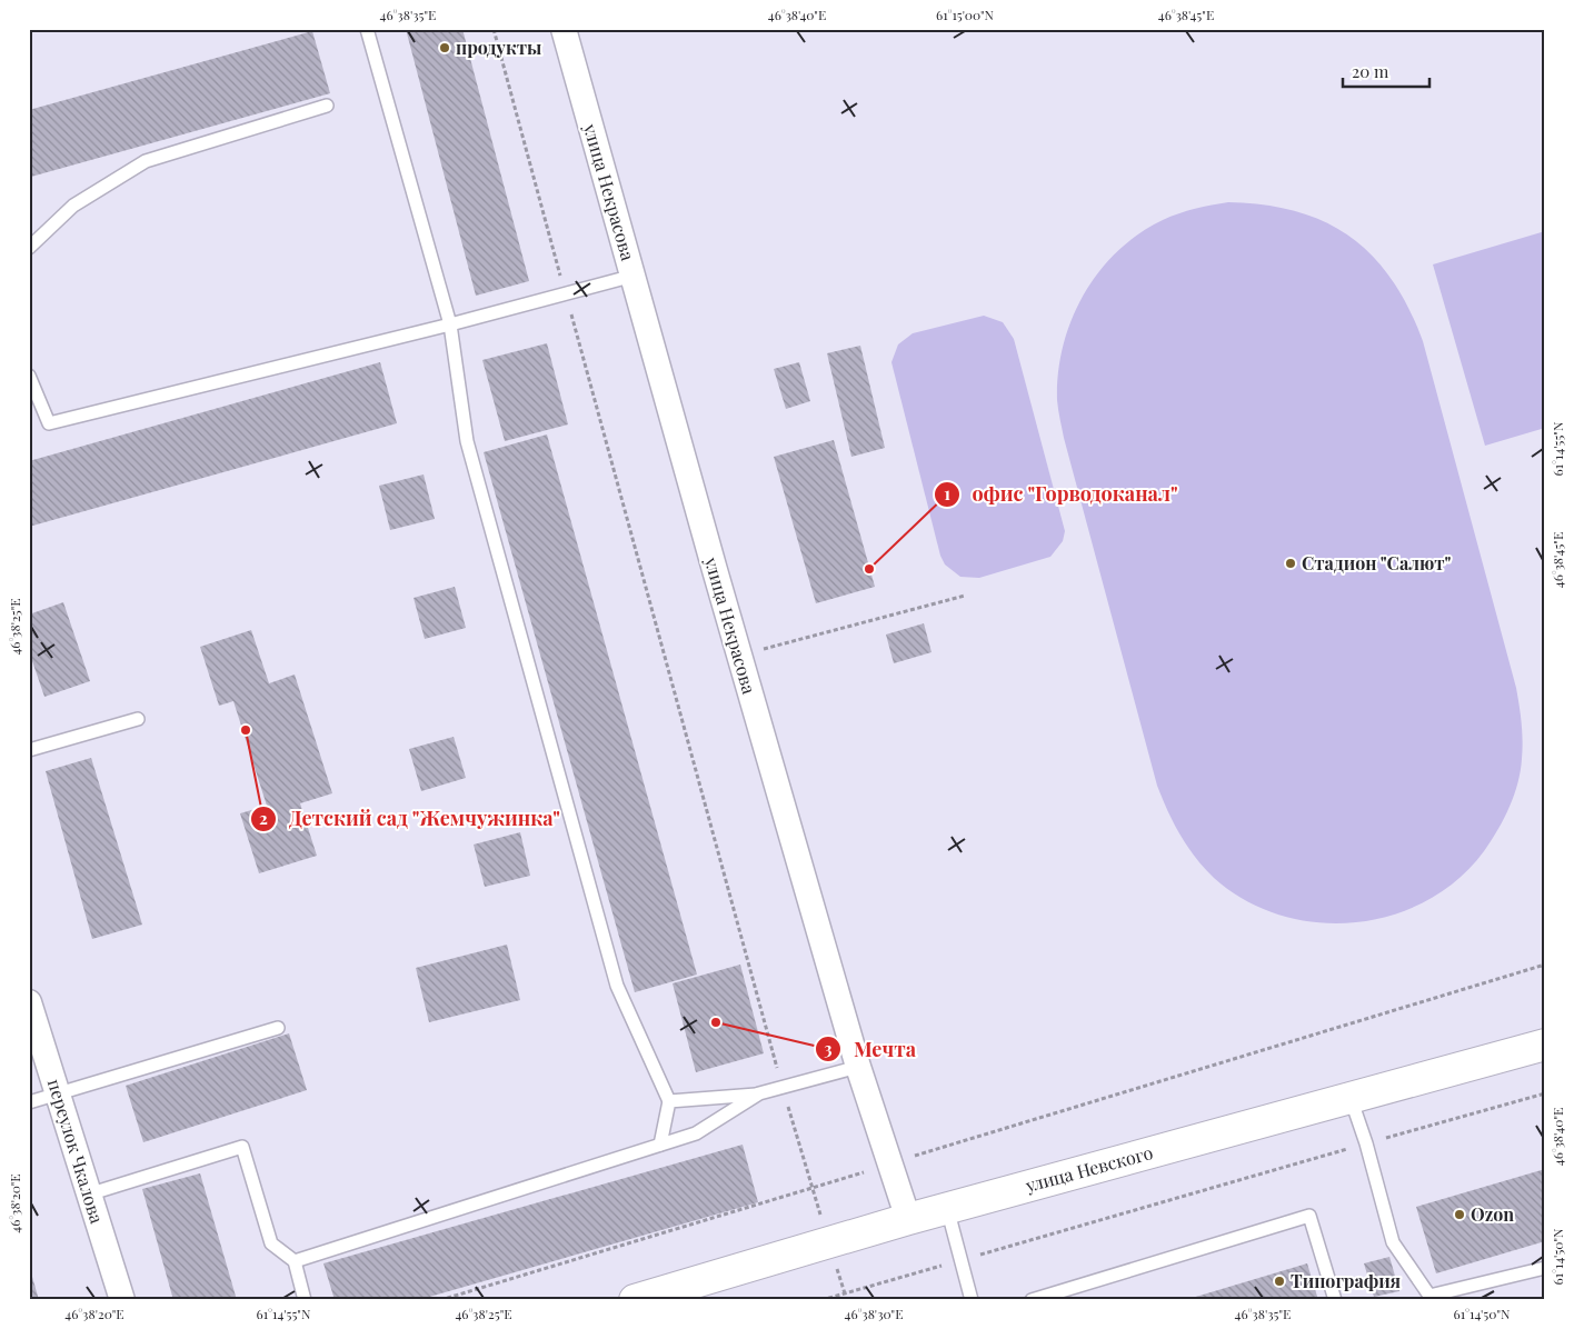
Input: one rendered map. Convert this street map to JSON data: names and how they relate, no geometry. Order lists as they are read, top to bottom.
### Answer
{
  "streets": {
    "street": ["улица Некрасова", "переулок Чкалова", "улица Невского"]
  },
  "crossings": [
    ["улица Некрасова", "улица Невского"]
  ],
  "places": [
    "продукты",
    "Стадион \"Салют\"",
    "офис \"Горводоканал\"",
    "Детский сад \"Жемчужинка\"",
    "Мечта",
    "Ozon",
    "Типография"
  ],
  "scale_bar": "20 m",
  "coordinates": [
    "46°38'35\"E",
    "46°38'40\"E",
    "61°15'00\"N",
    "46°38'45\"E",
    "61°14'55\"N",
    "46°38'25\"E",
    "46°38'20\"E",
    "61°14'50\"N",
    "46°38'30\"E"
  ]
}
